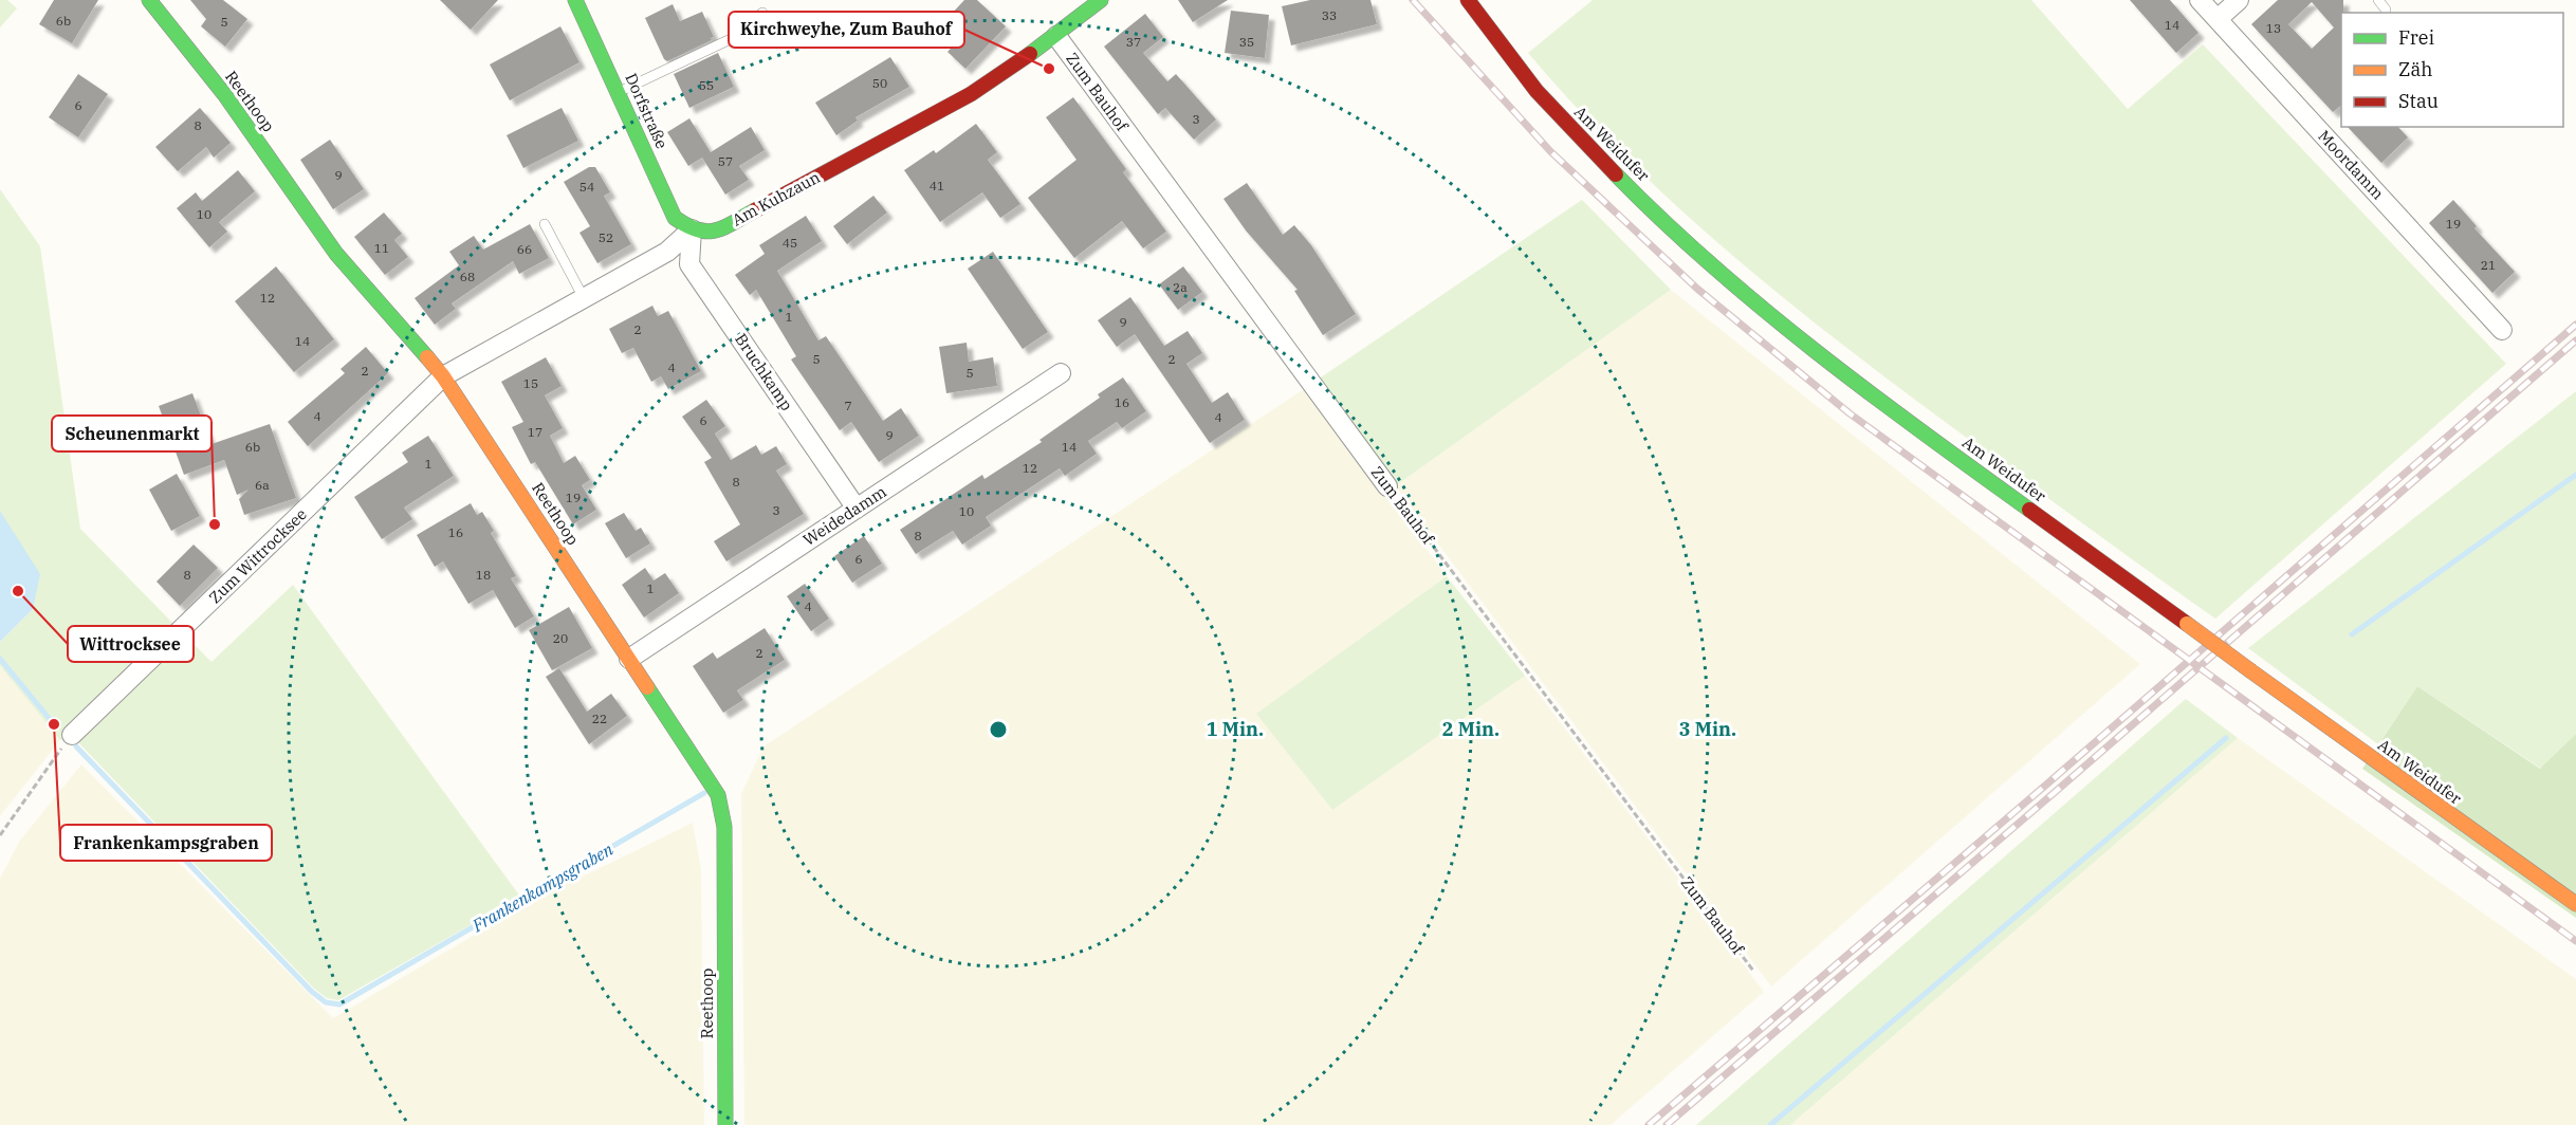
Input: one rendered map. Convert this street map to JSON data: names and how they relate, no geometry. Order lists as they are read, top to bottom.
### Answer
{
  "streets": {
    "street": [
      "Zum Bauhof",
      "Reethoop",
      "Dorfstraße",
      "Am Weidufer",
      "Moordamm",
      "Am Kuhzaun",
      "Bruchkamp",
      "Weidedamm",
      "Zum Wittrocksee"
    ]
  },
  "crossings": [
    ["Zum Bauhof", "Am Kuhzaun"],
    ["Reethoop", "Weidedamm"],
    ["Reethoop", "Zum Wittrocksee"],
    ["Dorfstraße", "Am Kuhzaun"],
    ["Dorfstraße", "Bruchkamp"],
    ["Am Kuhzaun", "Bruchkamp"],
    ["Bruchkamp", "Weidedamm"]
  ],
  "water": ["Frankenkampsgraben"],
  "places": [
    "Kirchweyhe, Zum Bauhof",
    "Scheunenmarkt",
    "Wittrocksee",
    "Frankenkampsgraben"
  ],
  "house_numbers": [
    "33",
    "6b",
    "5",
    "14",
    "13",
    "37",
    "35",
    "50",
    "55",
    "6",
    "3",
    "8",
    "57",
    "9",
    "41",
    "54",
    "10",
    "19",
    "52",
    "45",
    "11",
    "66",
    "21",
    "68",
    "2a",
    "12",
    "1",
    "9",
    "2",
    "14",
    "5",
    "2",
    "4",
    "2",
    "5",
    "15",
    "16",
    "7",
    "4",
    "4",
    "6",
    "17",
    "9",
    "6b",
    "14",
    "1",
    "12",
    "8",
    "6a",
    "19",
    "3",
    "10",
    "16",
    "8",
    "6",
    "8",
    "18",
    "1",
    "4",
    "20",
    "2",
    "22"
  ],
  "legend": ["Frei", "Zäh", "Stau"],
  "rings": ["1 Min.", "2 Min.", "3 Min."]
}
